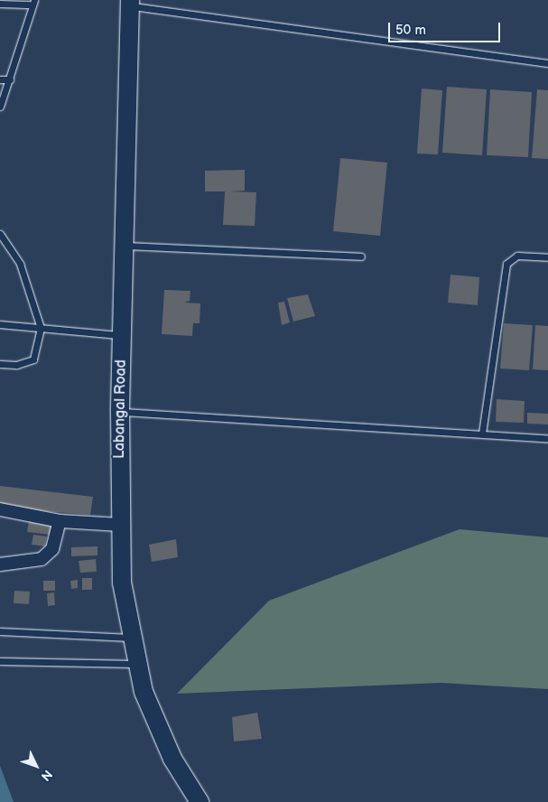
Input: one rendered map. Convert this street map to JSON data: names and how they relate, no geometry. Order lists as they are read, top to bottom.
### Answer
{
  "streets": {
    "main road": ["Labangal Road"]
  },
  "scale_bar": "50 m",
  "north": "bottom right"
}
